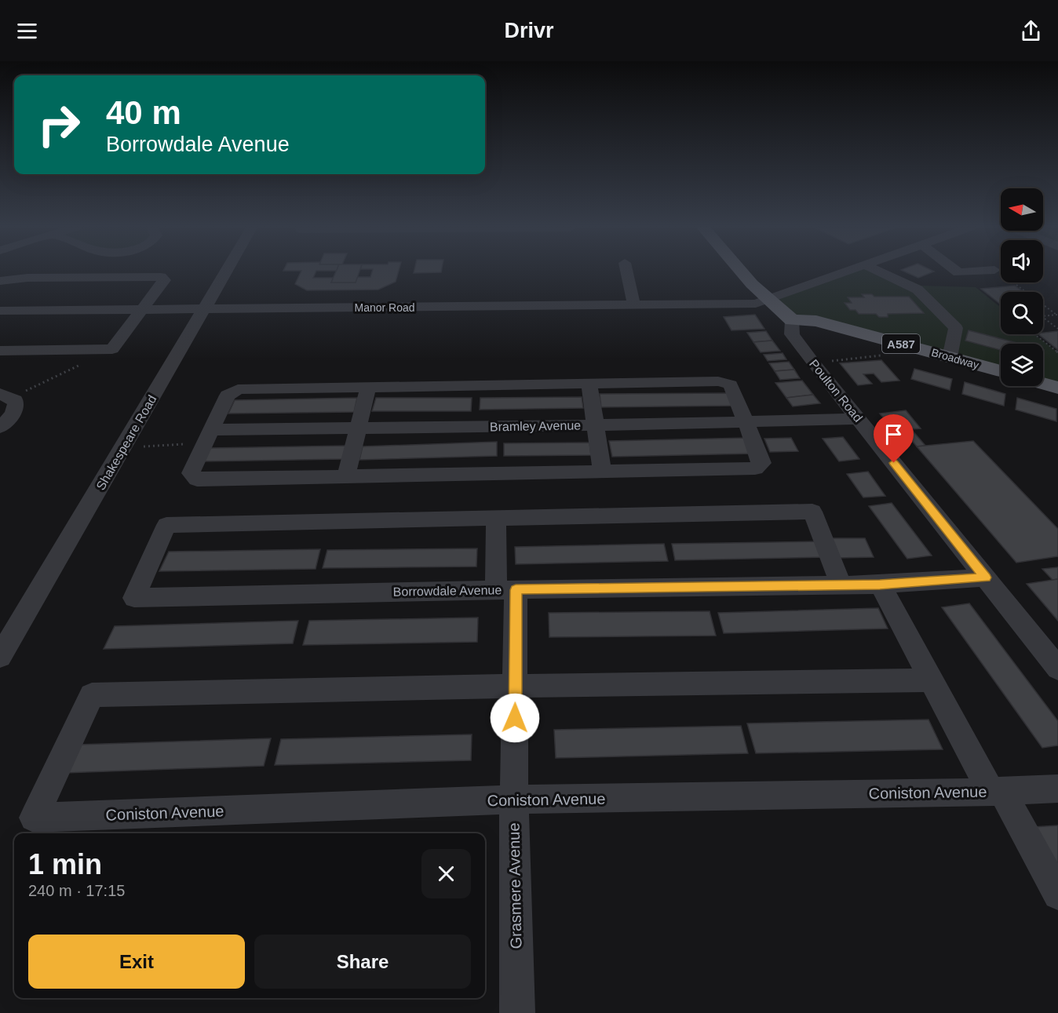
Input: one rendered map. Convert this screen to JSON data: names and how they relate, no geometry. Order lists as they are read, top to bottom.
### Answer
{
  "streets": {
    "main road": ["A587", "Broadway"],
    "street": [
      "Manor Road",
      "Poulton Road",
      "Bramley Avenue",
      "Shakespeare Road",
      "Borrowdale Avenue",
      "Coniston Avenue",
      "Grasmere Avenue"
    ]
  },
  "crossings": [
    ["Manor Road", "Shakespeare Road"],
    ["Broadway", "Poulton Road"],
    ["Poulton Road", "Bramley Avenue"],
    ["Poulton Road", "Borrowdale Avenue"],
    ["Borrowdale Avenue", "Grasmere Avenue"],
    ["Coniston Avenue", "Grasmere Avenue"]
  ],
  "north": "left",
  "page": {
    "header": "Drivr",
    "turn": ["40 m", "Borrowdale Avenue"],
    "heading": ["1 min", "240 m · 17:15"],
    "buttons": ["Exit", "Share"]
  }
}
